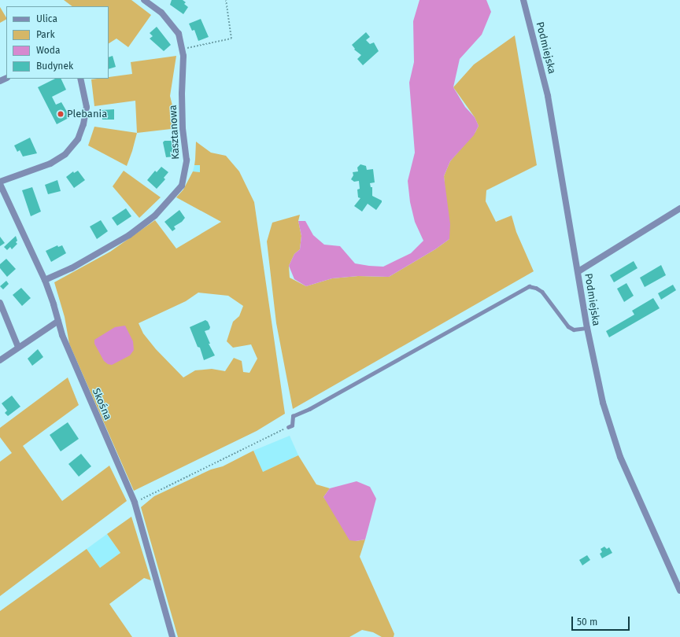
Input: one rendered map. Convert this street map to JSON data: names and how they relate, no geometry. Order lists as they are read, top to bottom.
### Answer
{
  "streets": {
    "street": ["Podmiejska", "Kasztanowa", "Skośna"]
  },
  "crossings": [
    ["Kasztanowa", "Skośna"]
  ],
  "places": ["Plebania"],
  "legend": [
    "Ulica",
    "Park",
    "Woda",
    "Budynek"
  ],
  "scale_bar": "50 m"
}
